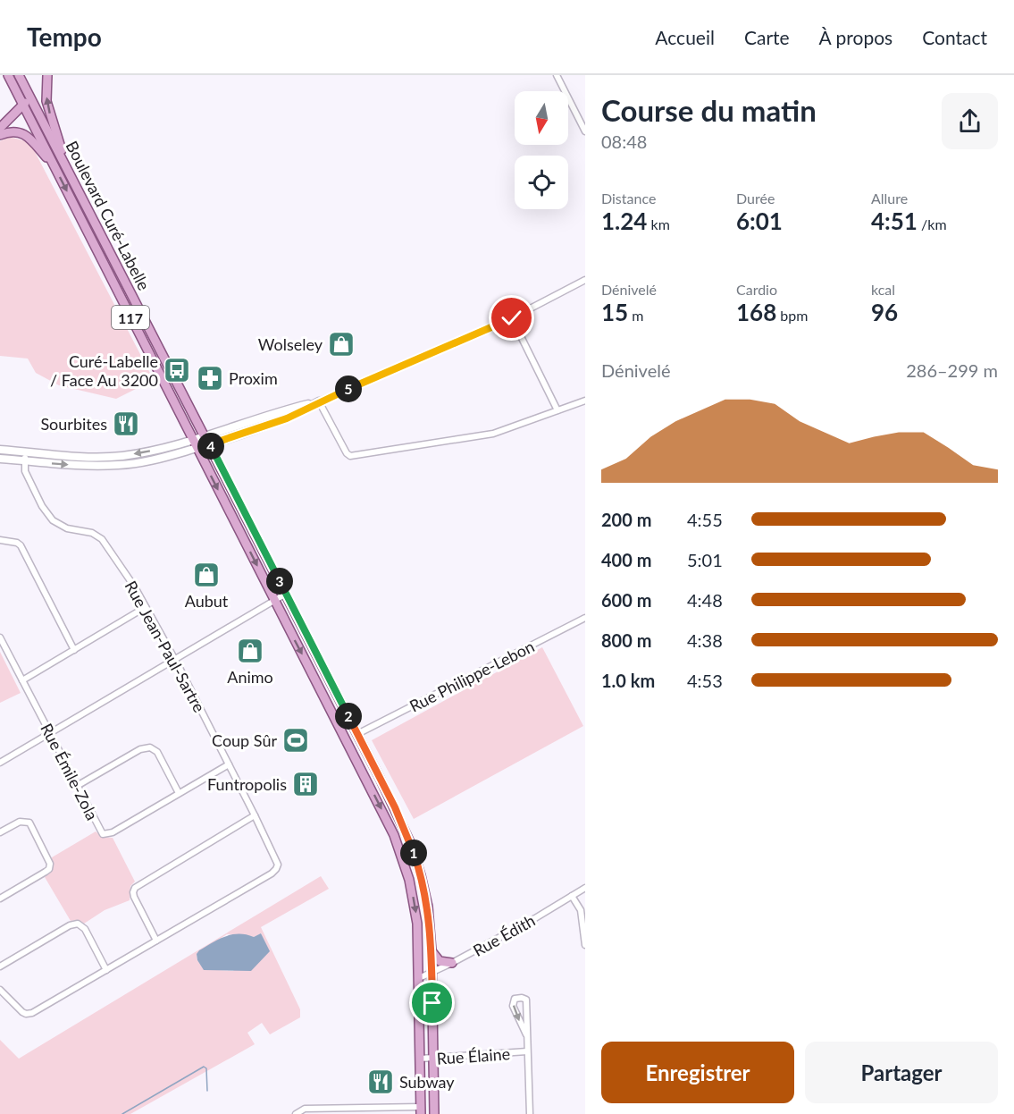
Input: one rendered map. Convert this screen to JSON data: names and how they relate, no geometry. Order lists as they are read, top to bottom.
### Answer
{
  "streets": {
    "main road": ["Boulevard Curé-Labelle", "117"],
    "street": [
      "Rue Jean-Paul-Sartre",
      "Rue Philippe-Lebon",
      "Rue Émile-Zola",
      "Rue Édith",
      "Rue Élaine"
    ]
  },
  "crossings": [
    ["Boulevard Curé-Labelle", "Rue Philippe-Lebon"],
    ["Boulevard Curé-Labelle", "Rue Édith"],
    ["Boulevard Curé-Labelle", "Rue Élaine"],
    ["Rue Jean-Paul-Sartre", "Rue Émile-Zola"]
  ],
  "places": {
    "shop": ["Wolseley", "Aubut", "Animo"],
    "bus stop": ["Curé-Labelle / Face Au 3200"],
    "pharmacy": ["Proxim"],
    "restaurant": ["Sourbites", "Subway"],
    "sports": ["Coup Sûr"],
    "building": ["Funtropolis"]
  },
  "north": "bottom",
  "page": {
    "header": "Tempo",
    "nav": [
      "Accueil",
      "Carte",
      "À propos",
      "Contact"
    ],
    "heading": ["Course du matin", "08:48"],
    "stats": [
      ["Distance", "1.24 km"],
      ["Durée", "6:01"],
      ["Allure", "4:51 /km"],
      ["Dénivelé", "15 m"],
      ["Cardio", "168 bpm"],
      ["kcal", "96"]
    ],
    "chart": ["Dénivelé", "286–299 m"],
    "pins": [
      "5",
      "4",
      "3",
      "2",
      "1"
    ],
    "list": [
      {
        "name": "200 m",
        "note": "4:55"
      },
      {
        "name": "400 m",
        "note": "5:01"
      },
      {
        "name": "600 m",
        "note": "4:48"
      },
      {
        "name": "800 m",
        "note": "4:38"
      },
      {
        "name": "1.0 km",
        "note": "4:53"
      }
    ],
    "buttons": ["Enregistrer", "Partager"]
  }
}
